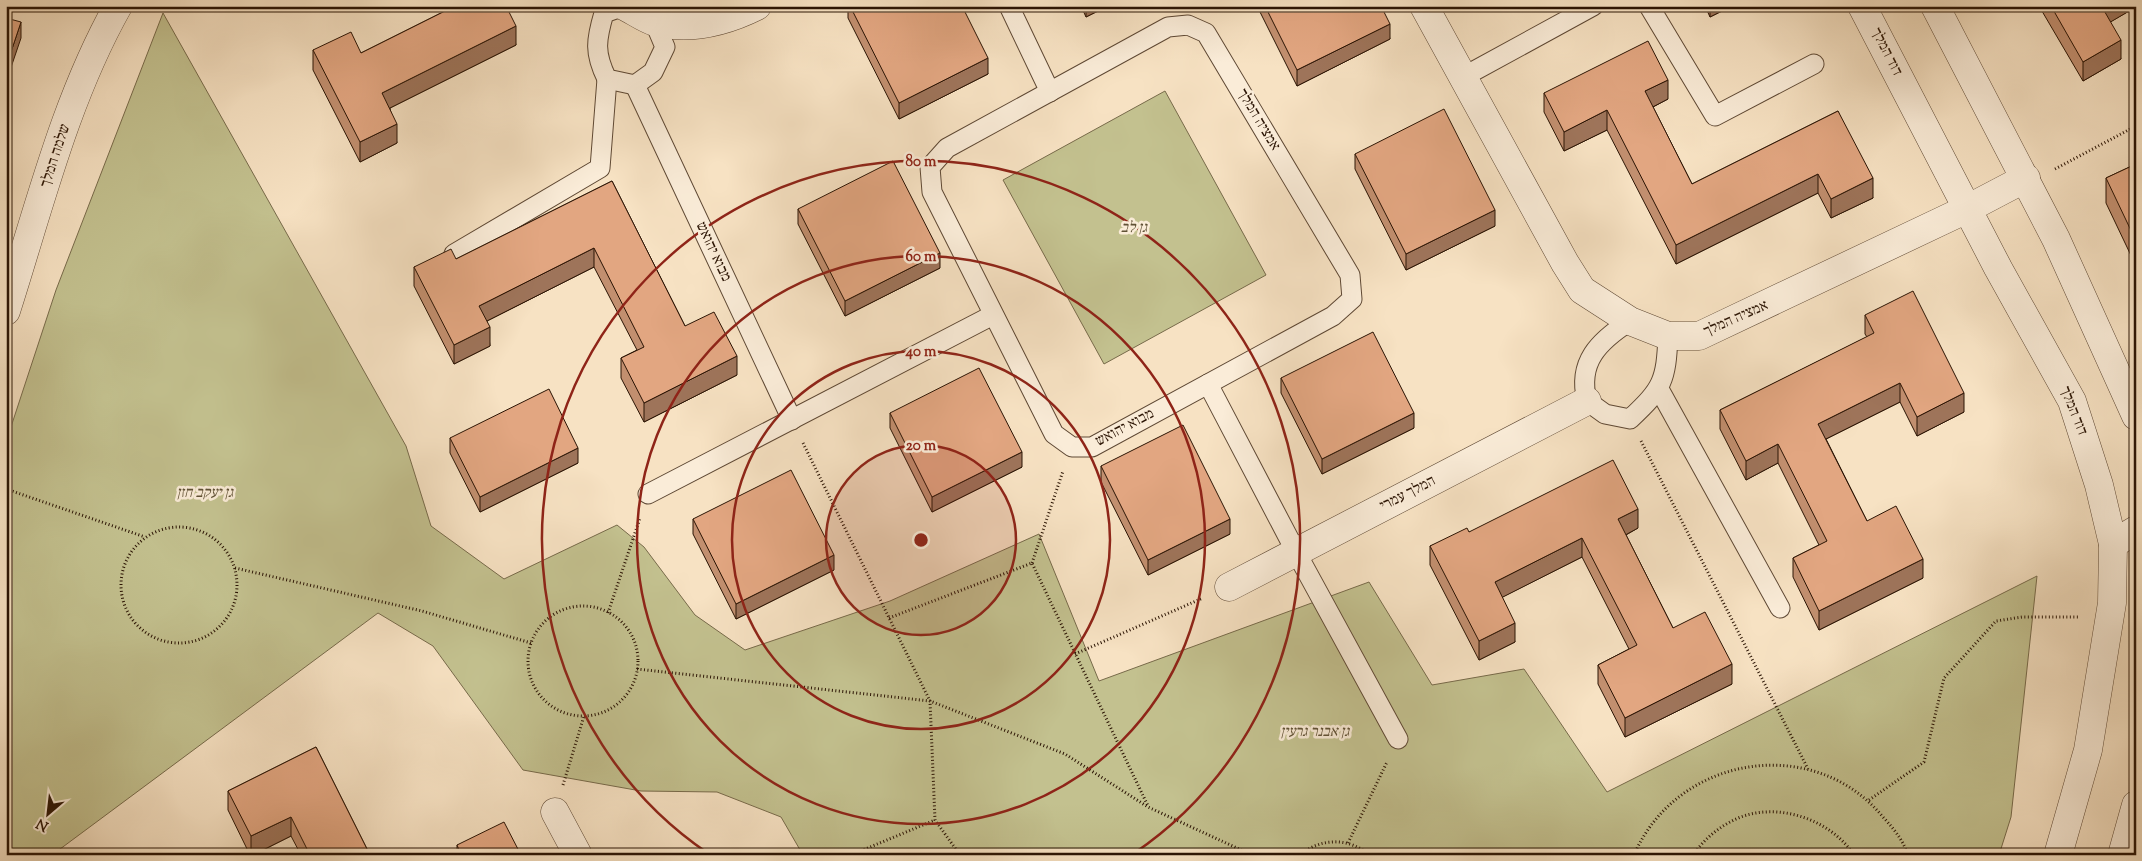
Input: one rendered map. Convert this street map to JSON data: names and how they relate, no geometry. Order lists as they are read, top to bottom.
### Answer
{
  "streets": {
    "street": [
      "דוד המלך",
      "אמציה המלך",
      "שלמה המלך",
      "המלך עמרי"
    ],
    "lane": ["מבוא יהואש"]
  },
  "crossings": [
    ["דוד המלך", "אמציה המלך"],
    ["אמציה המלך", "מבוא יהואש"],
    ["אמציה המלך", "המלך עמרי"]
  ],
  "parks": ["גן לב", "גן יעקב חזן", "גן אבנר גרעין"],
  "north": "bottom left",
  "rings": [
    "80 m",
    "60 m",
    "40 m",
    "20 m"
  ]
}
